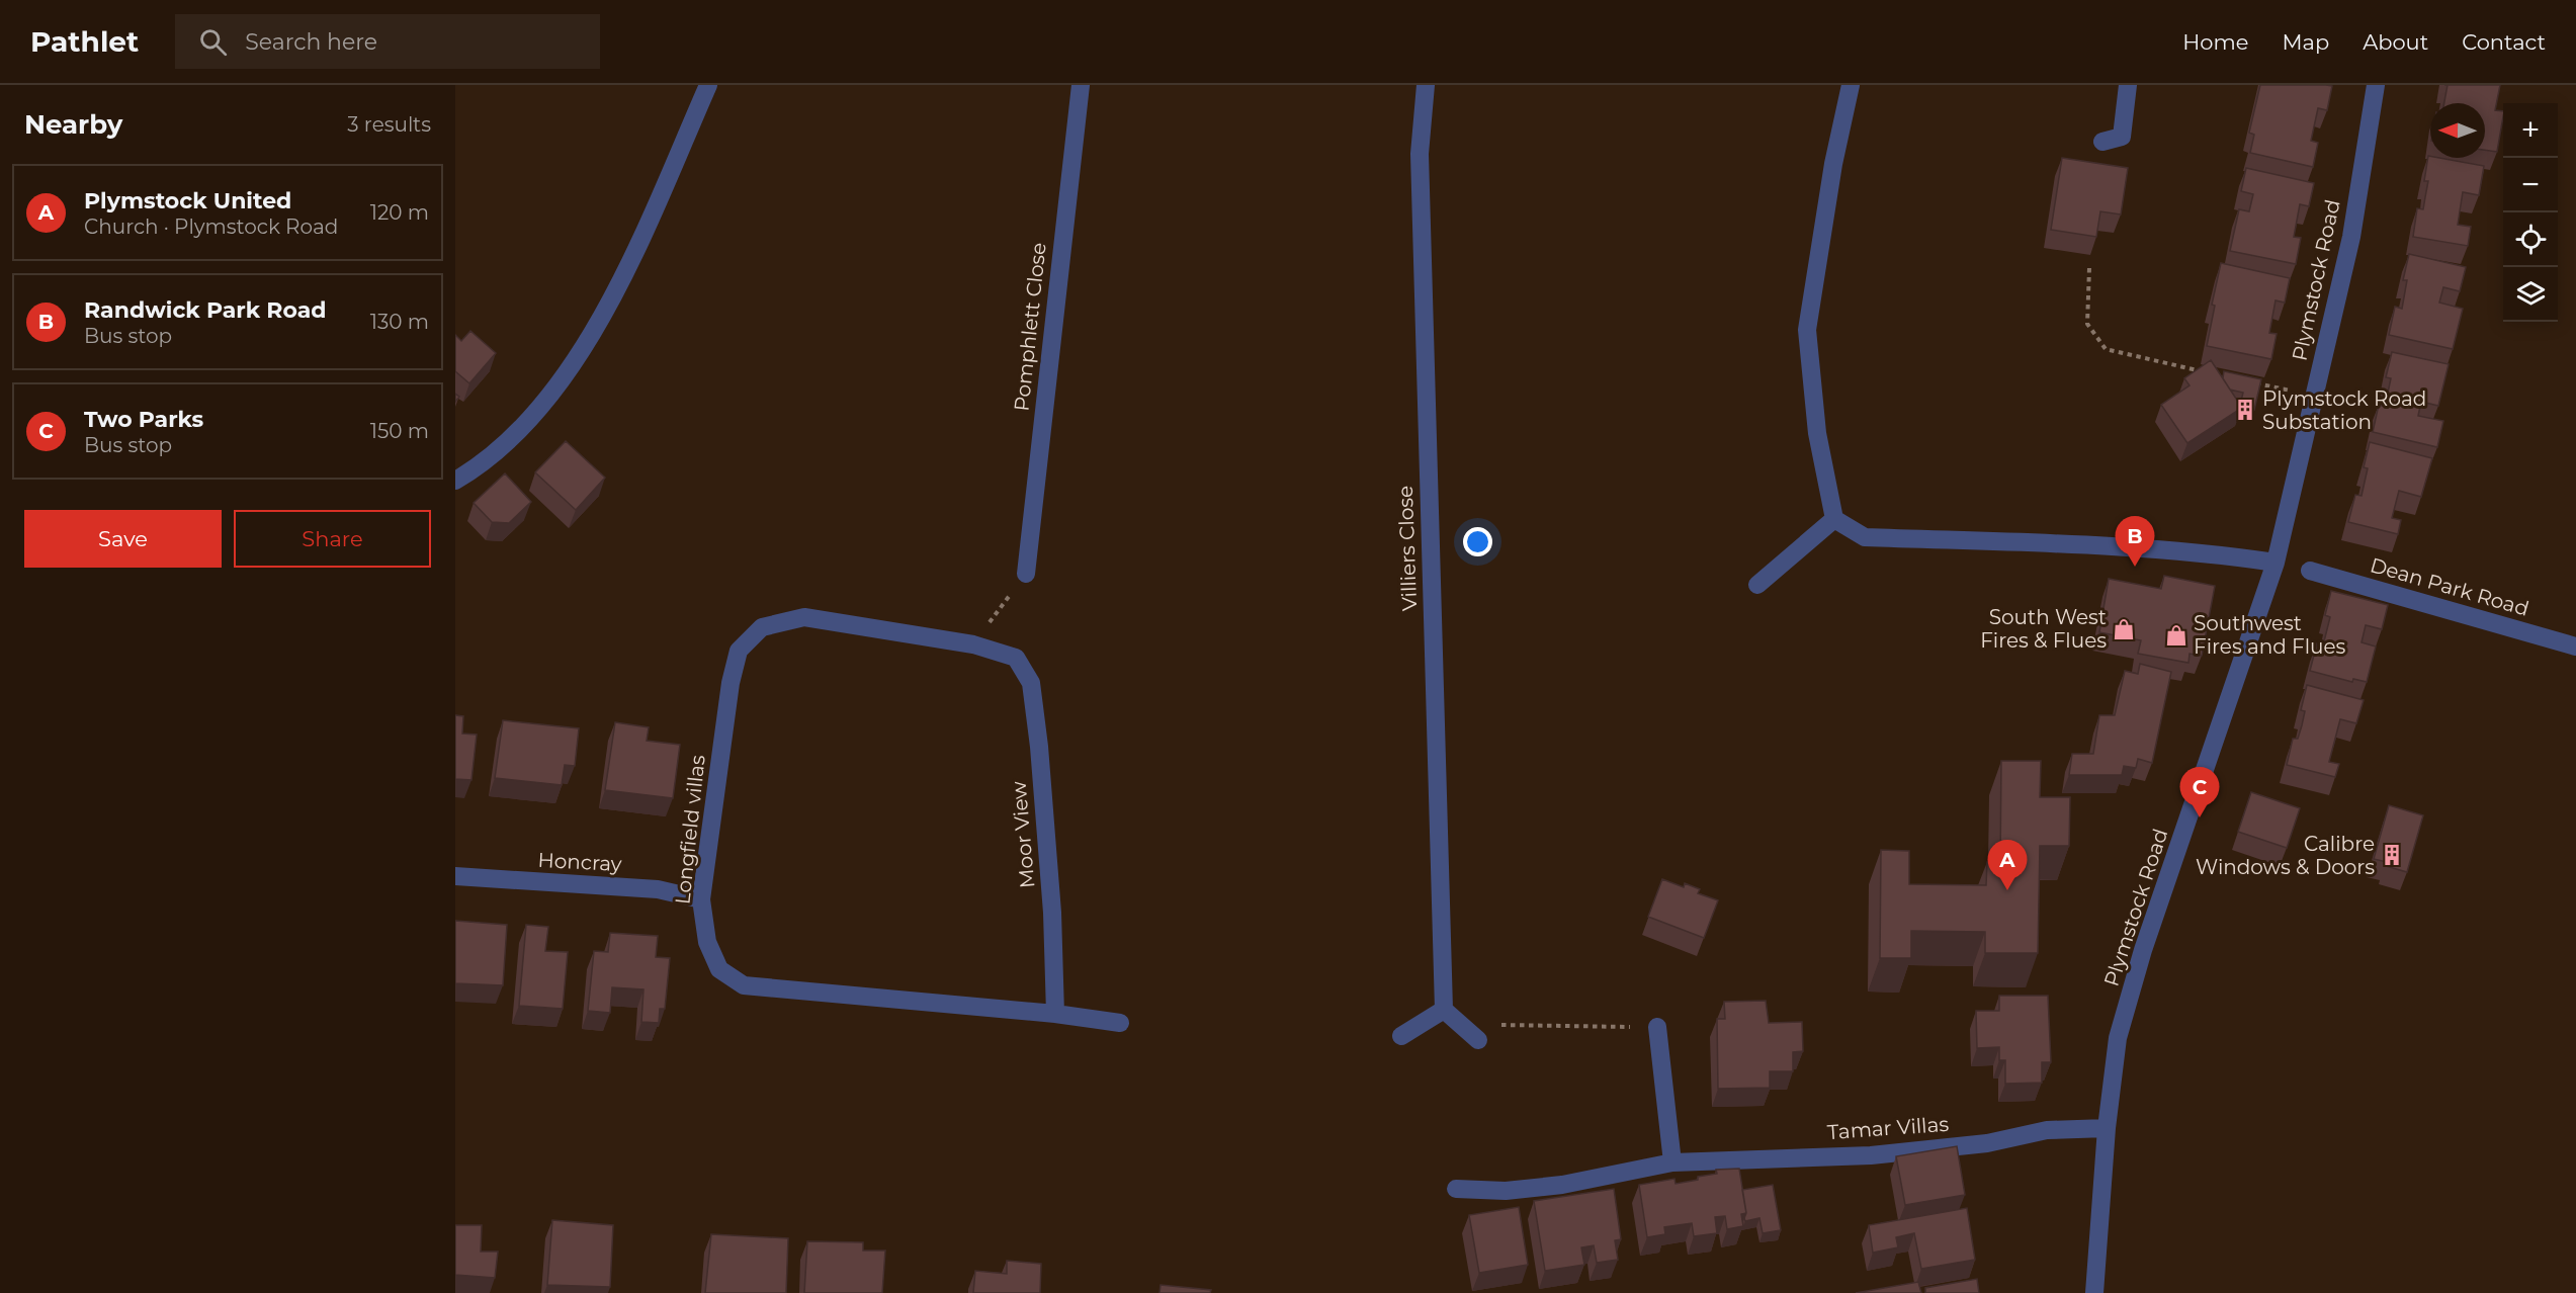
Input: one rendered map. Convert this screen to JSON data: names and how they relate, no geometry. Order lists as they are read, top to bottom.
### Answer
{
  "streets": {
    "street": [
      "Plymstock Road",
      "Pomphlett Close",
      "Villiers Close",
      "Dean Park Road",
      "Longfield villas",
      "Moor View",
      "Honcray",
      "Tamar Villas"
    ]
  },
  "crossings": [
    ["Plymstock Road", "Tamar Villas"],
    ["Longfield villas", "Moor View"],
    ["Longfield villas", "Honcray"]
  ],
  "places": {
    "building": ["Plymstock Road Substation", "Calibre Windows & Doors"],
    "shop": ["South West Fires & Flues", "Southwest Fires and Flues"]
  },
  "north": "left",
  "page": {
    "header": "Pathlet",
    "search": "Search here",
    "nav": [
      "Home",
      "Map",
      "About",
      "Contact"
    ],
    "heading": ["Nearby", "3 results"],
    "map_buttons": ["+", "−"],
    "list": [
      {
        "mark": "A",
        "name": "Plymstock United",
        "note": "Church · Plymstock Road",
        "value": "120 m"
      },
      {
        "mark": "B",
        "name": "Randwick Park Road",
        "note": "Bus stop",
        "value": "130 m"
      },
      {
        "mark": "C",
        "name": "Two Parks",
        "note": "Bus stop",
        "value": "150 m"
      }
    ],
    "buttons": ["Save", "Share"],
    "pins": ["B", "C", "A"]
  }
}
